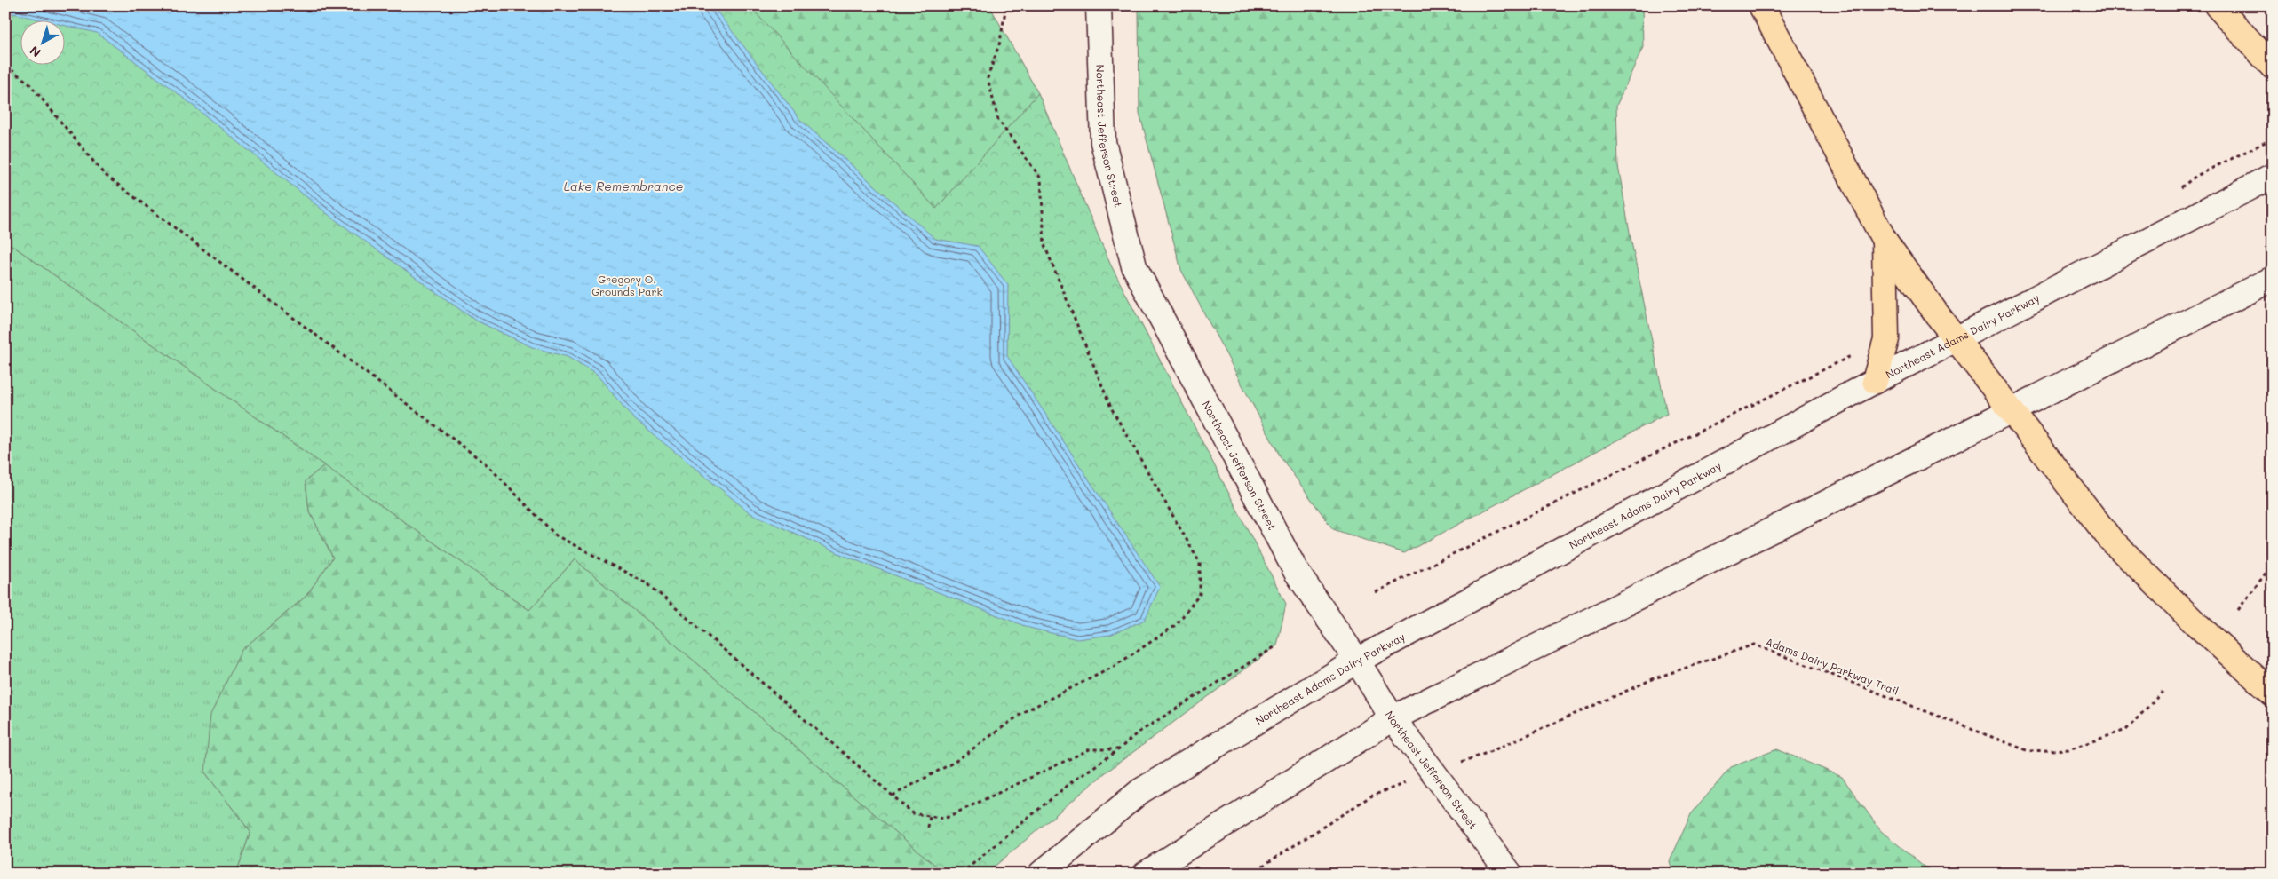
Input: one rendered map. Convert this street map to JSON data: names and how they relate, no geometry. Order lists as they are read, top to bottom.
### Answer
{
  "streets": {
    "main road": ["Northeast Jefferson Street", "Northeast Adams Dairy Parkway"],
    "path": ["Adams Dairy Parkway Trail"]
  },
  "crossings": [
    ["Northeast Jefferson Street", "Northeast Adams Dairy Parkway"]
  ],
  "water": ["Lake Remembrance"],
  "parks": ["Gregory O. Grounds Park"],
  "north": "bottom left"
}
